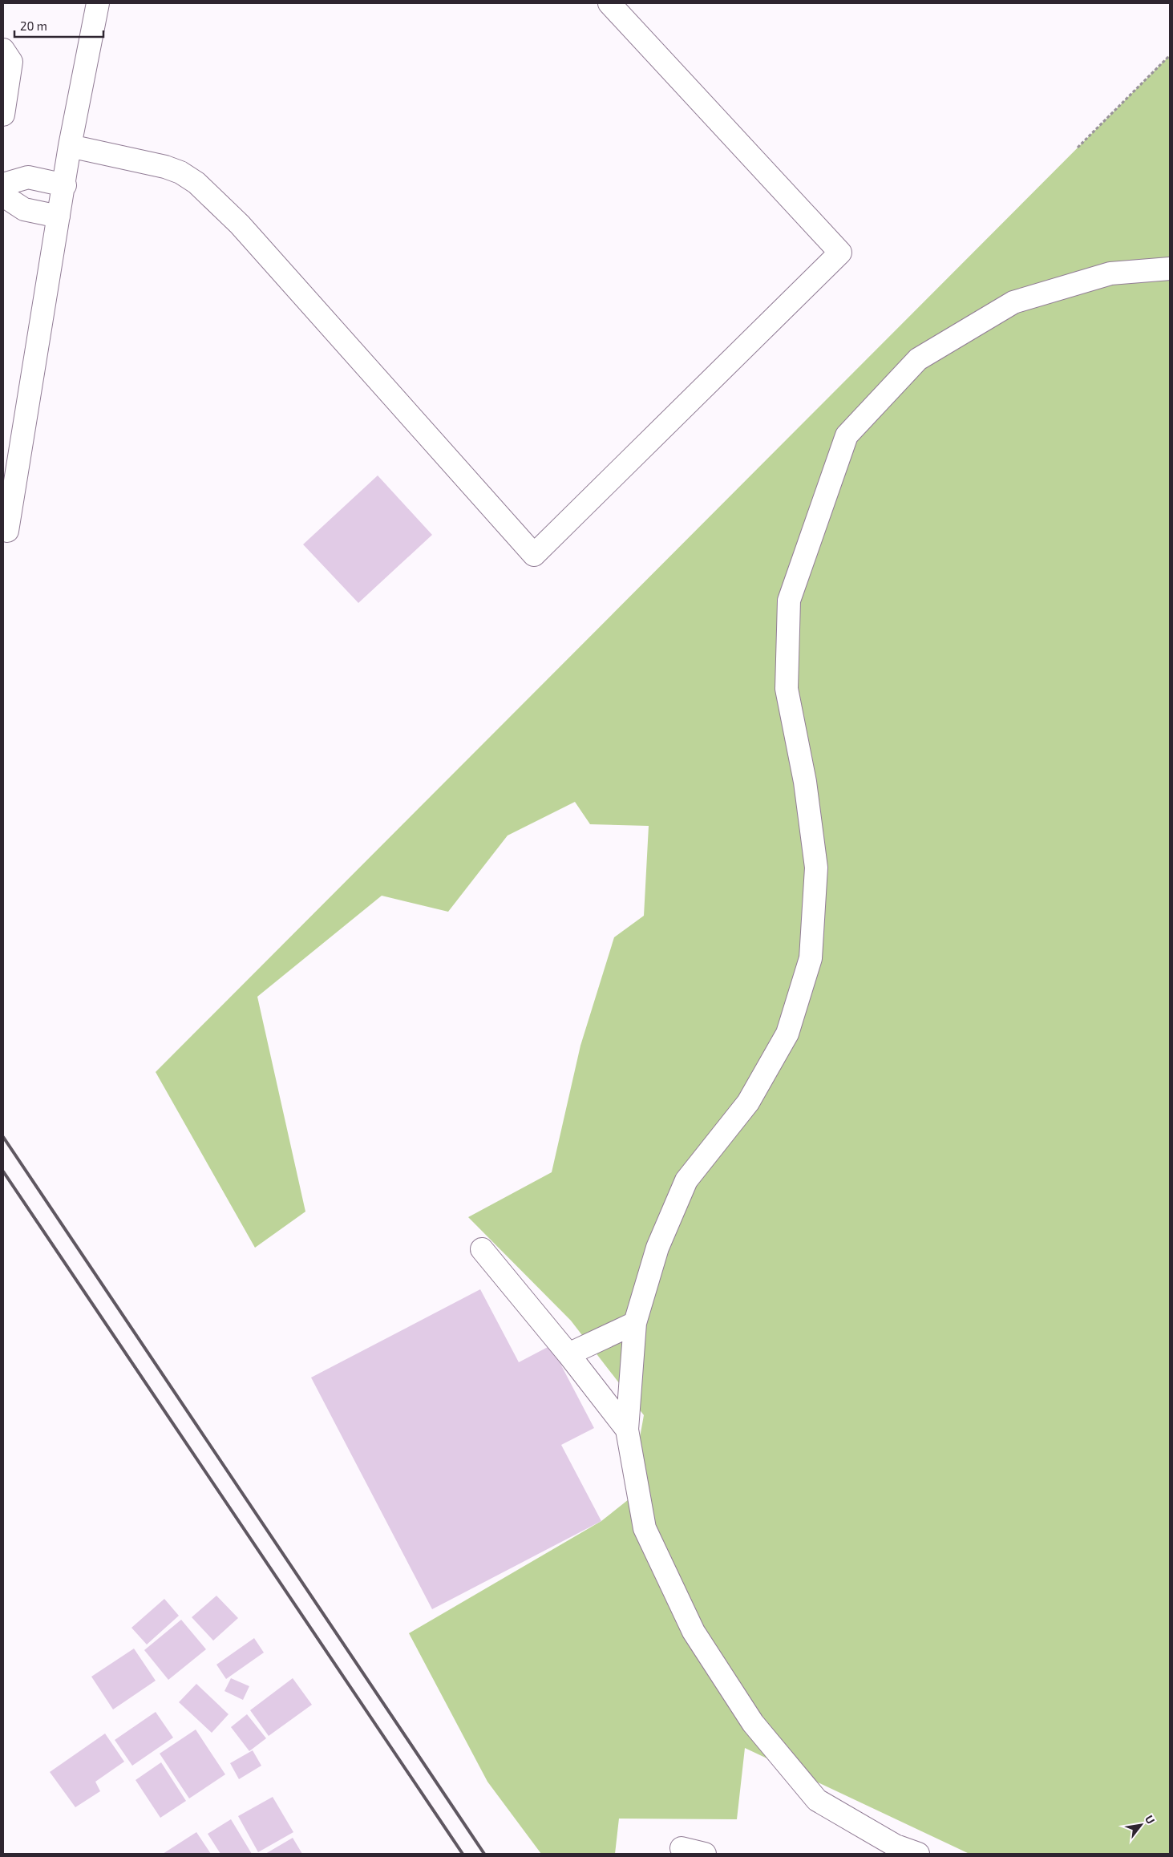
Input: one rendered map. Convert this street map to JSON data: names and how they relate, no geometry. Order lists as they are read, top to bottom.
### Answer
{
  "scale_bar": "20 m",
  "north": "top right"
}
